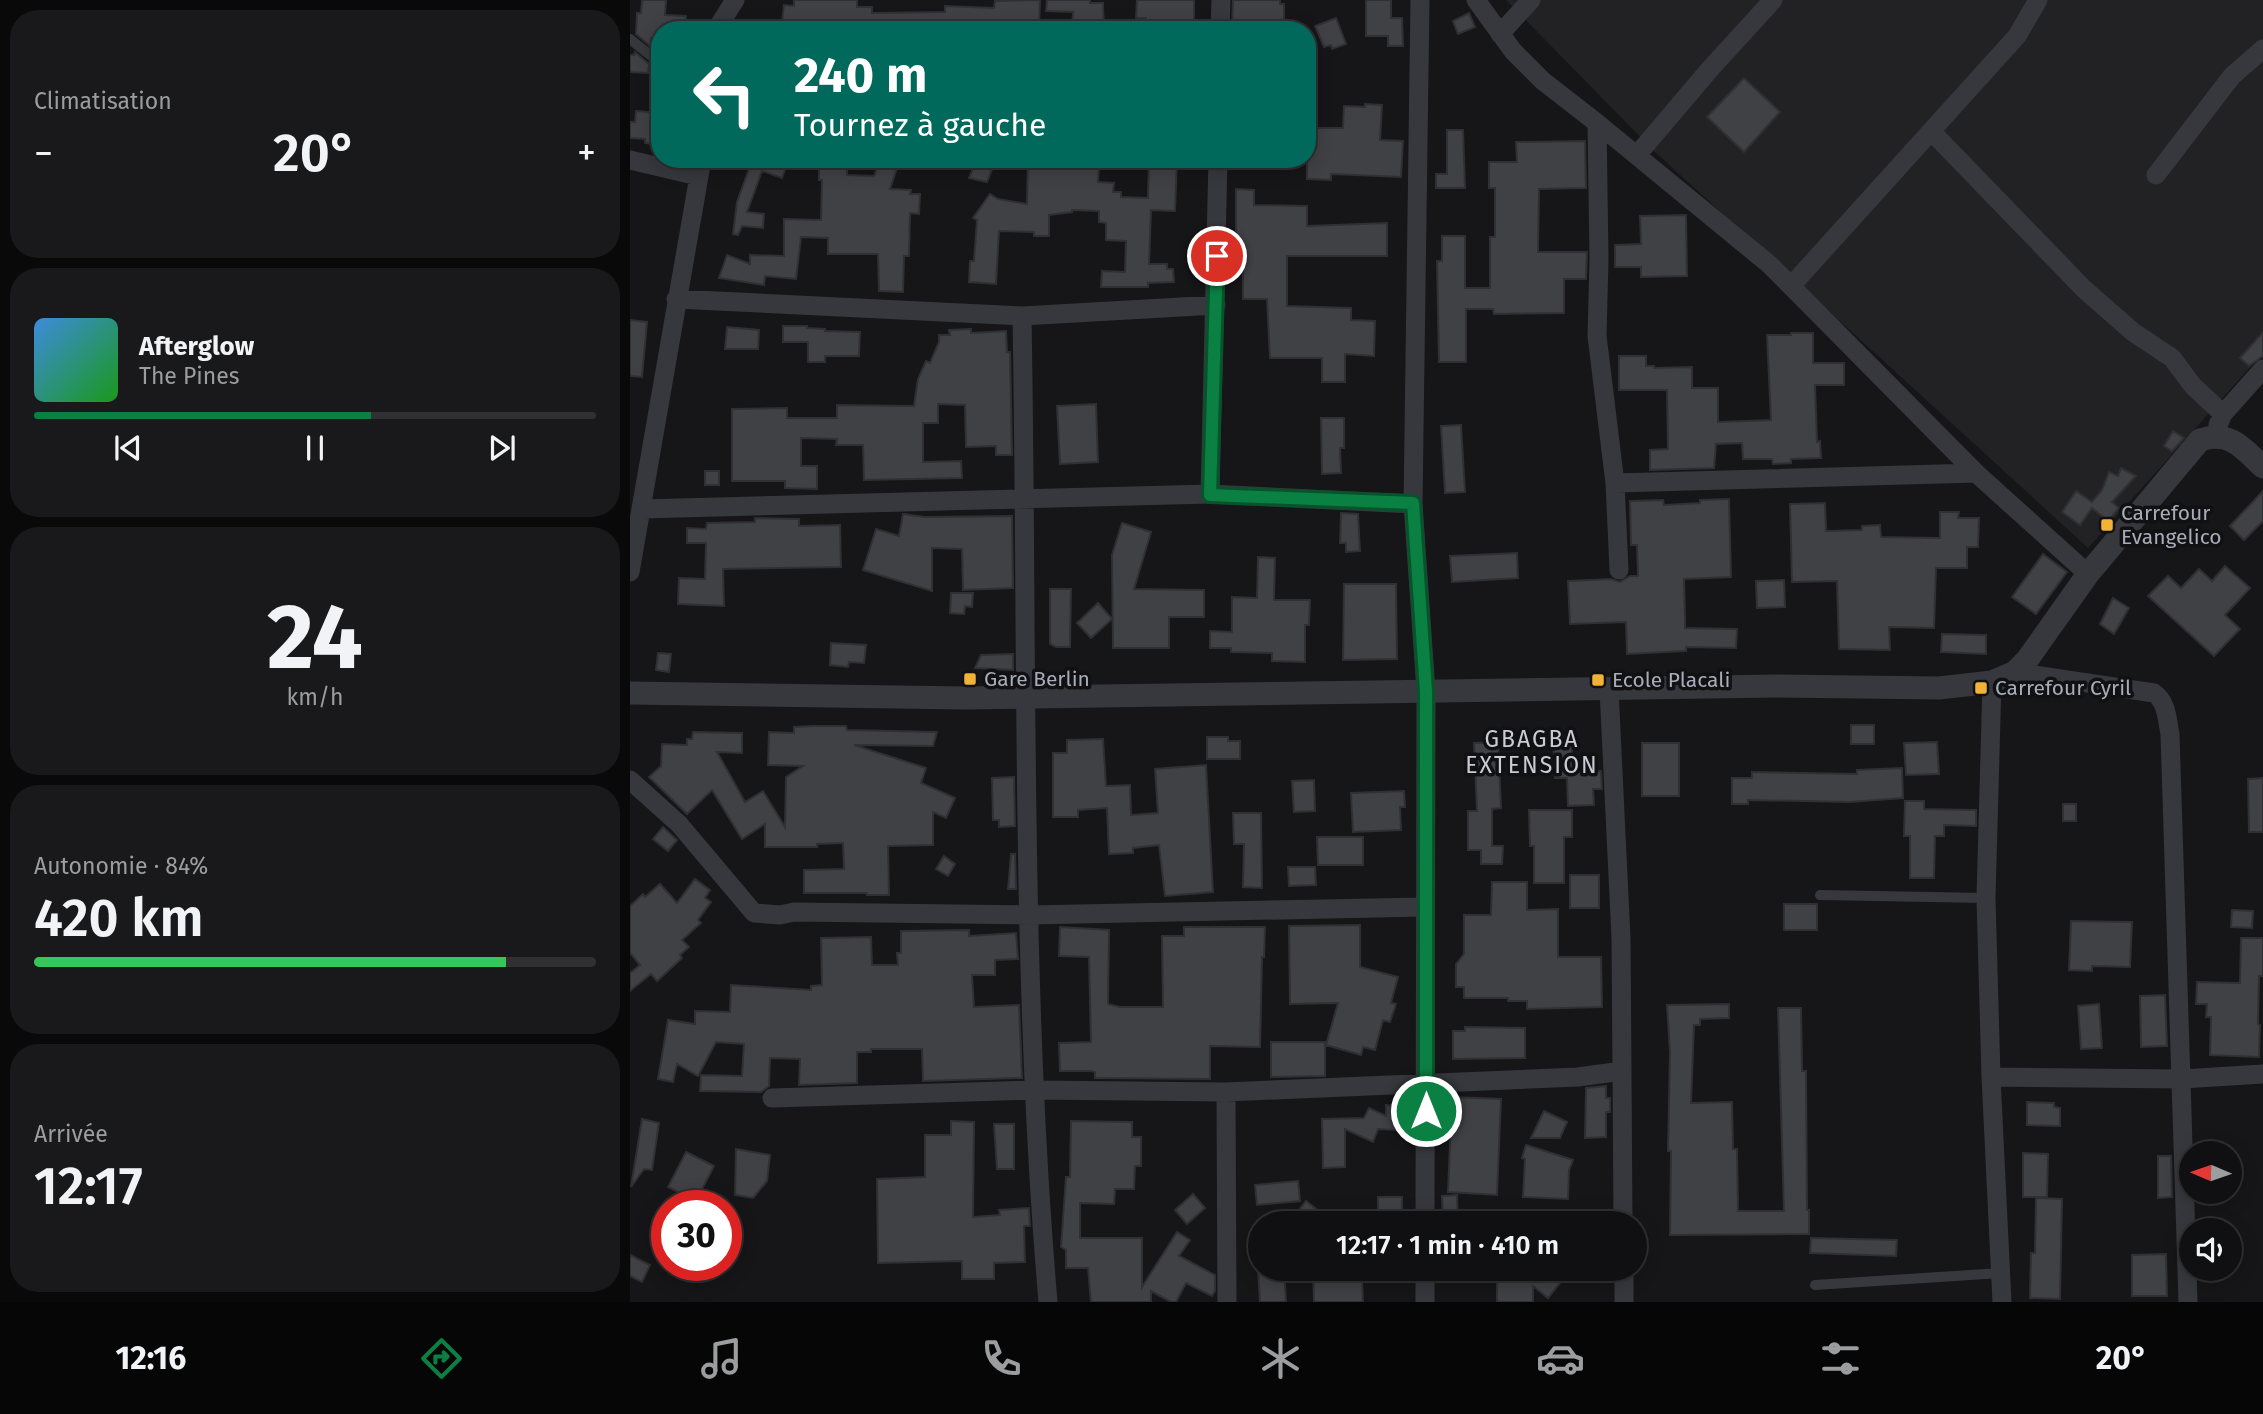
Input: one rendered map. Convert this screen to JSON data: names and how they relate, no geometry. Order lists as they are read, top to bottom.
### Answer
{
  "districts": ["GBAGBA EXTENSION"],
  "places": {
    "transit": [
      "Carrefour Evangelico",
      "Gare Berlin",
      "Ecole Placali",
      "Carrefour Cyril"
    ]
  },
  "north": "left",
  "page": {
    "tile": [
      "Climatisation",
      ["24", "km/h"],
      ["Autonomie · 84%", "420 km"],
      ["Arrivée", "12:17"]
    ],
    "turn": ["240 m", "Tournez à gauche"],
    "heat": ["−", "20°", "+"],
    "song": ["Afterglow", "The Pines"],
    "limit": "30",
    "trip": "12:17 · 1 min · 410 m",
    "tabs": ["12:16", "20°"]
  }
}
